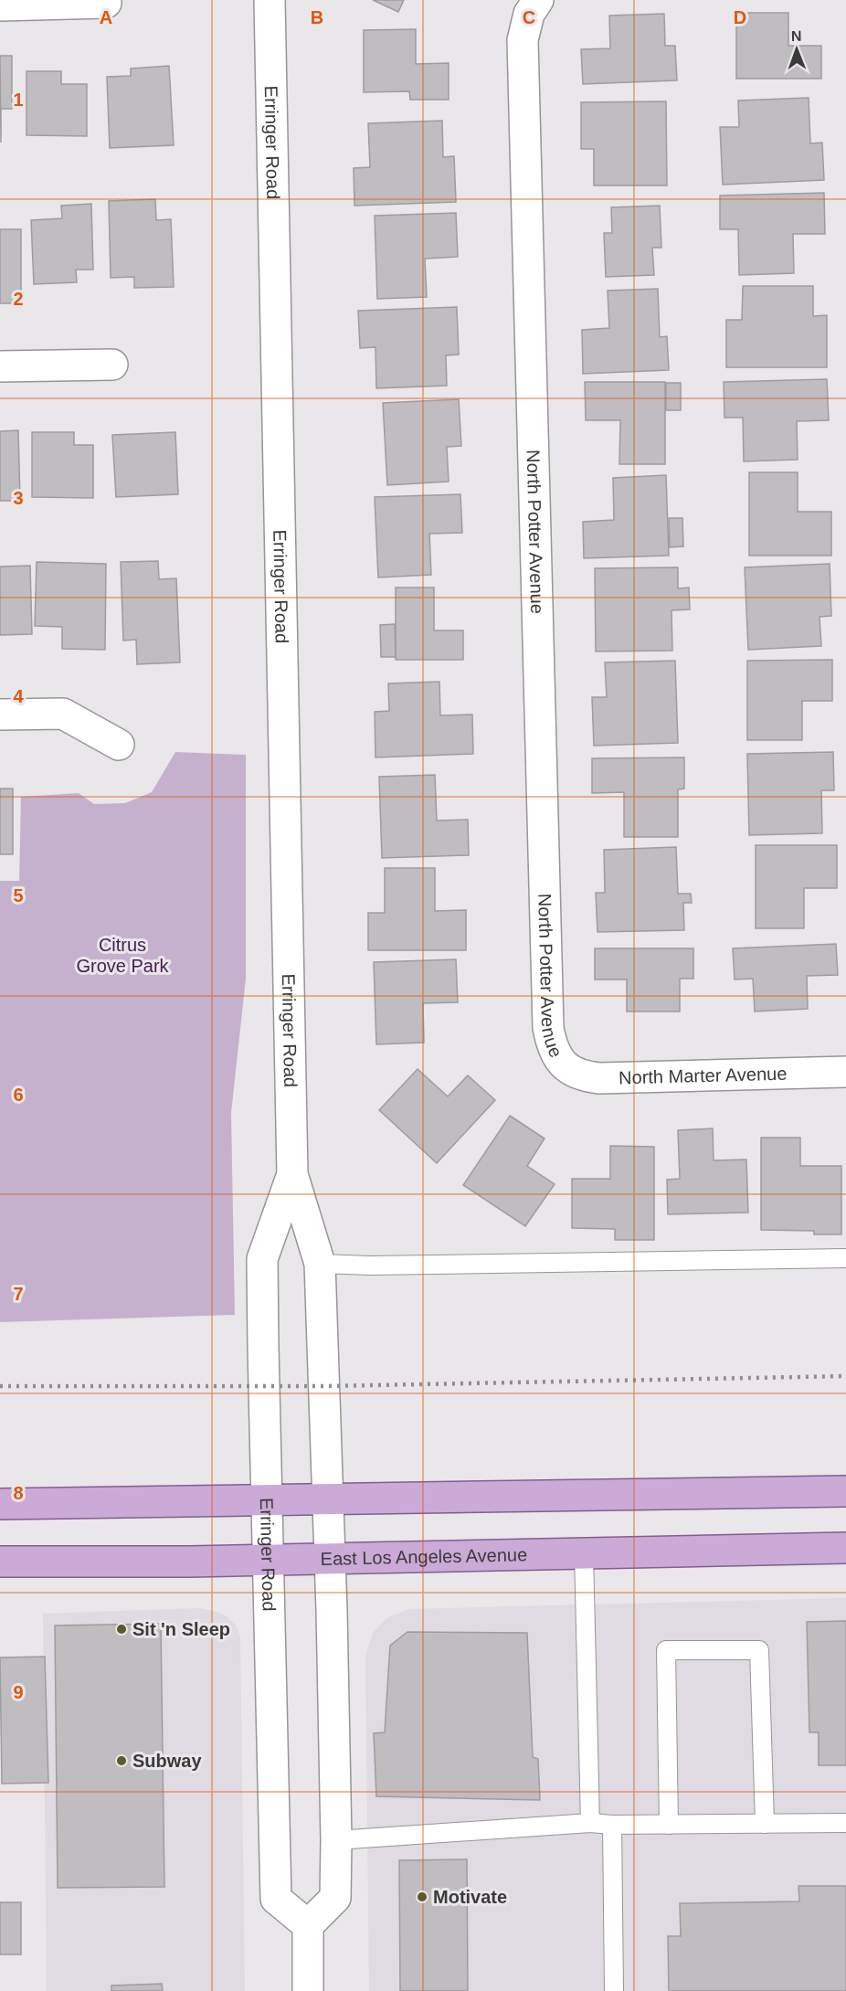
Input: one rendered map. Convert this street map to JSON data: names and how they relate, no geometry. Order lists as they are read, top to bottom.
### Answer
{
  "streets": {
    "main road": [
      "Erringer Road",
      "North Potter Avenue",
      "North Marter Avenue",
      "East Los Angeles Avenue"
    ]
  },
  "crossings": [
    ["Erringer Road", "East Los Angeles Avenue"],
    ["North Potter Avenue", "North Marter Avenue"]
  ],
  "parks": ["Citrus Grove Park"],
  "places": ["Sit 'n Sleep", "Subway", "Motivate"],
  "north": "top",
  "grid": {
    "columns": [
      "A",
      "B",
      "C",
      "D"
    ],
    "rows": [
      "1",
      "2",
      "3",
      "4",
      "5",
      "6",
      "7",
      "8",
      "9"
    ]
  }
}
